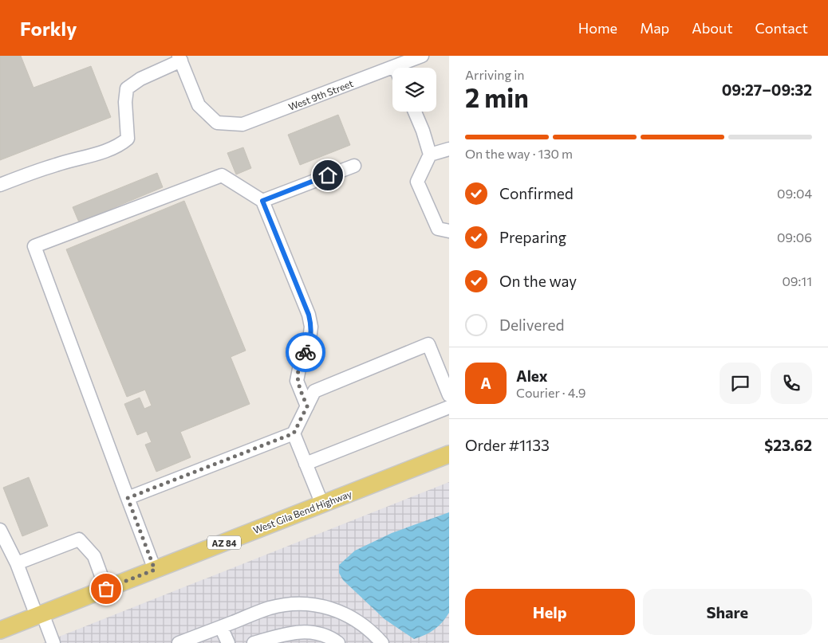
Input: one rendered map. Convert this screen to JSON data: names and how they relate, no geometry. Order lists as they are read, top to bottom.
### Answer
{
  "streets": {
    "main road": ["West Gila Bend Highway", "AZ 84"],
    "street": ["West 9th Street"]
  },
  "page": {
    "header": "Forkly",
    "nav": [
      "Home",
      "Map",
      "About",
      "Contact"
    ],
    "heading": ["2 min", "Arriving in", "09:27–09:32"],
    "panel": [
      "Alex",
      "Courier · 4.9",
      "Order #1133",
      "$23.62"
    ],
    "bar": "On the way · 130 m",
    "list": [
      ["Confirmed", "09:04"],
      ["Preparing", "09:06"],
      ["On the way", "09:11"],
      "Delivered"
    ],
    "round": "A",
    "buttons": ["Help", "Share"]
  }
}
